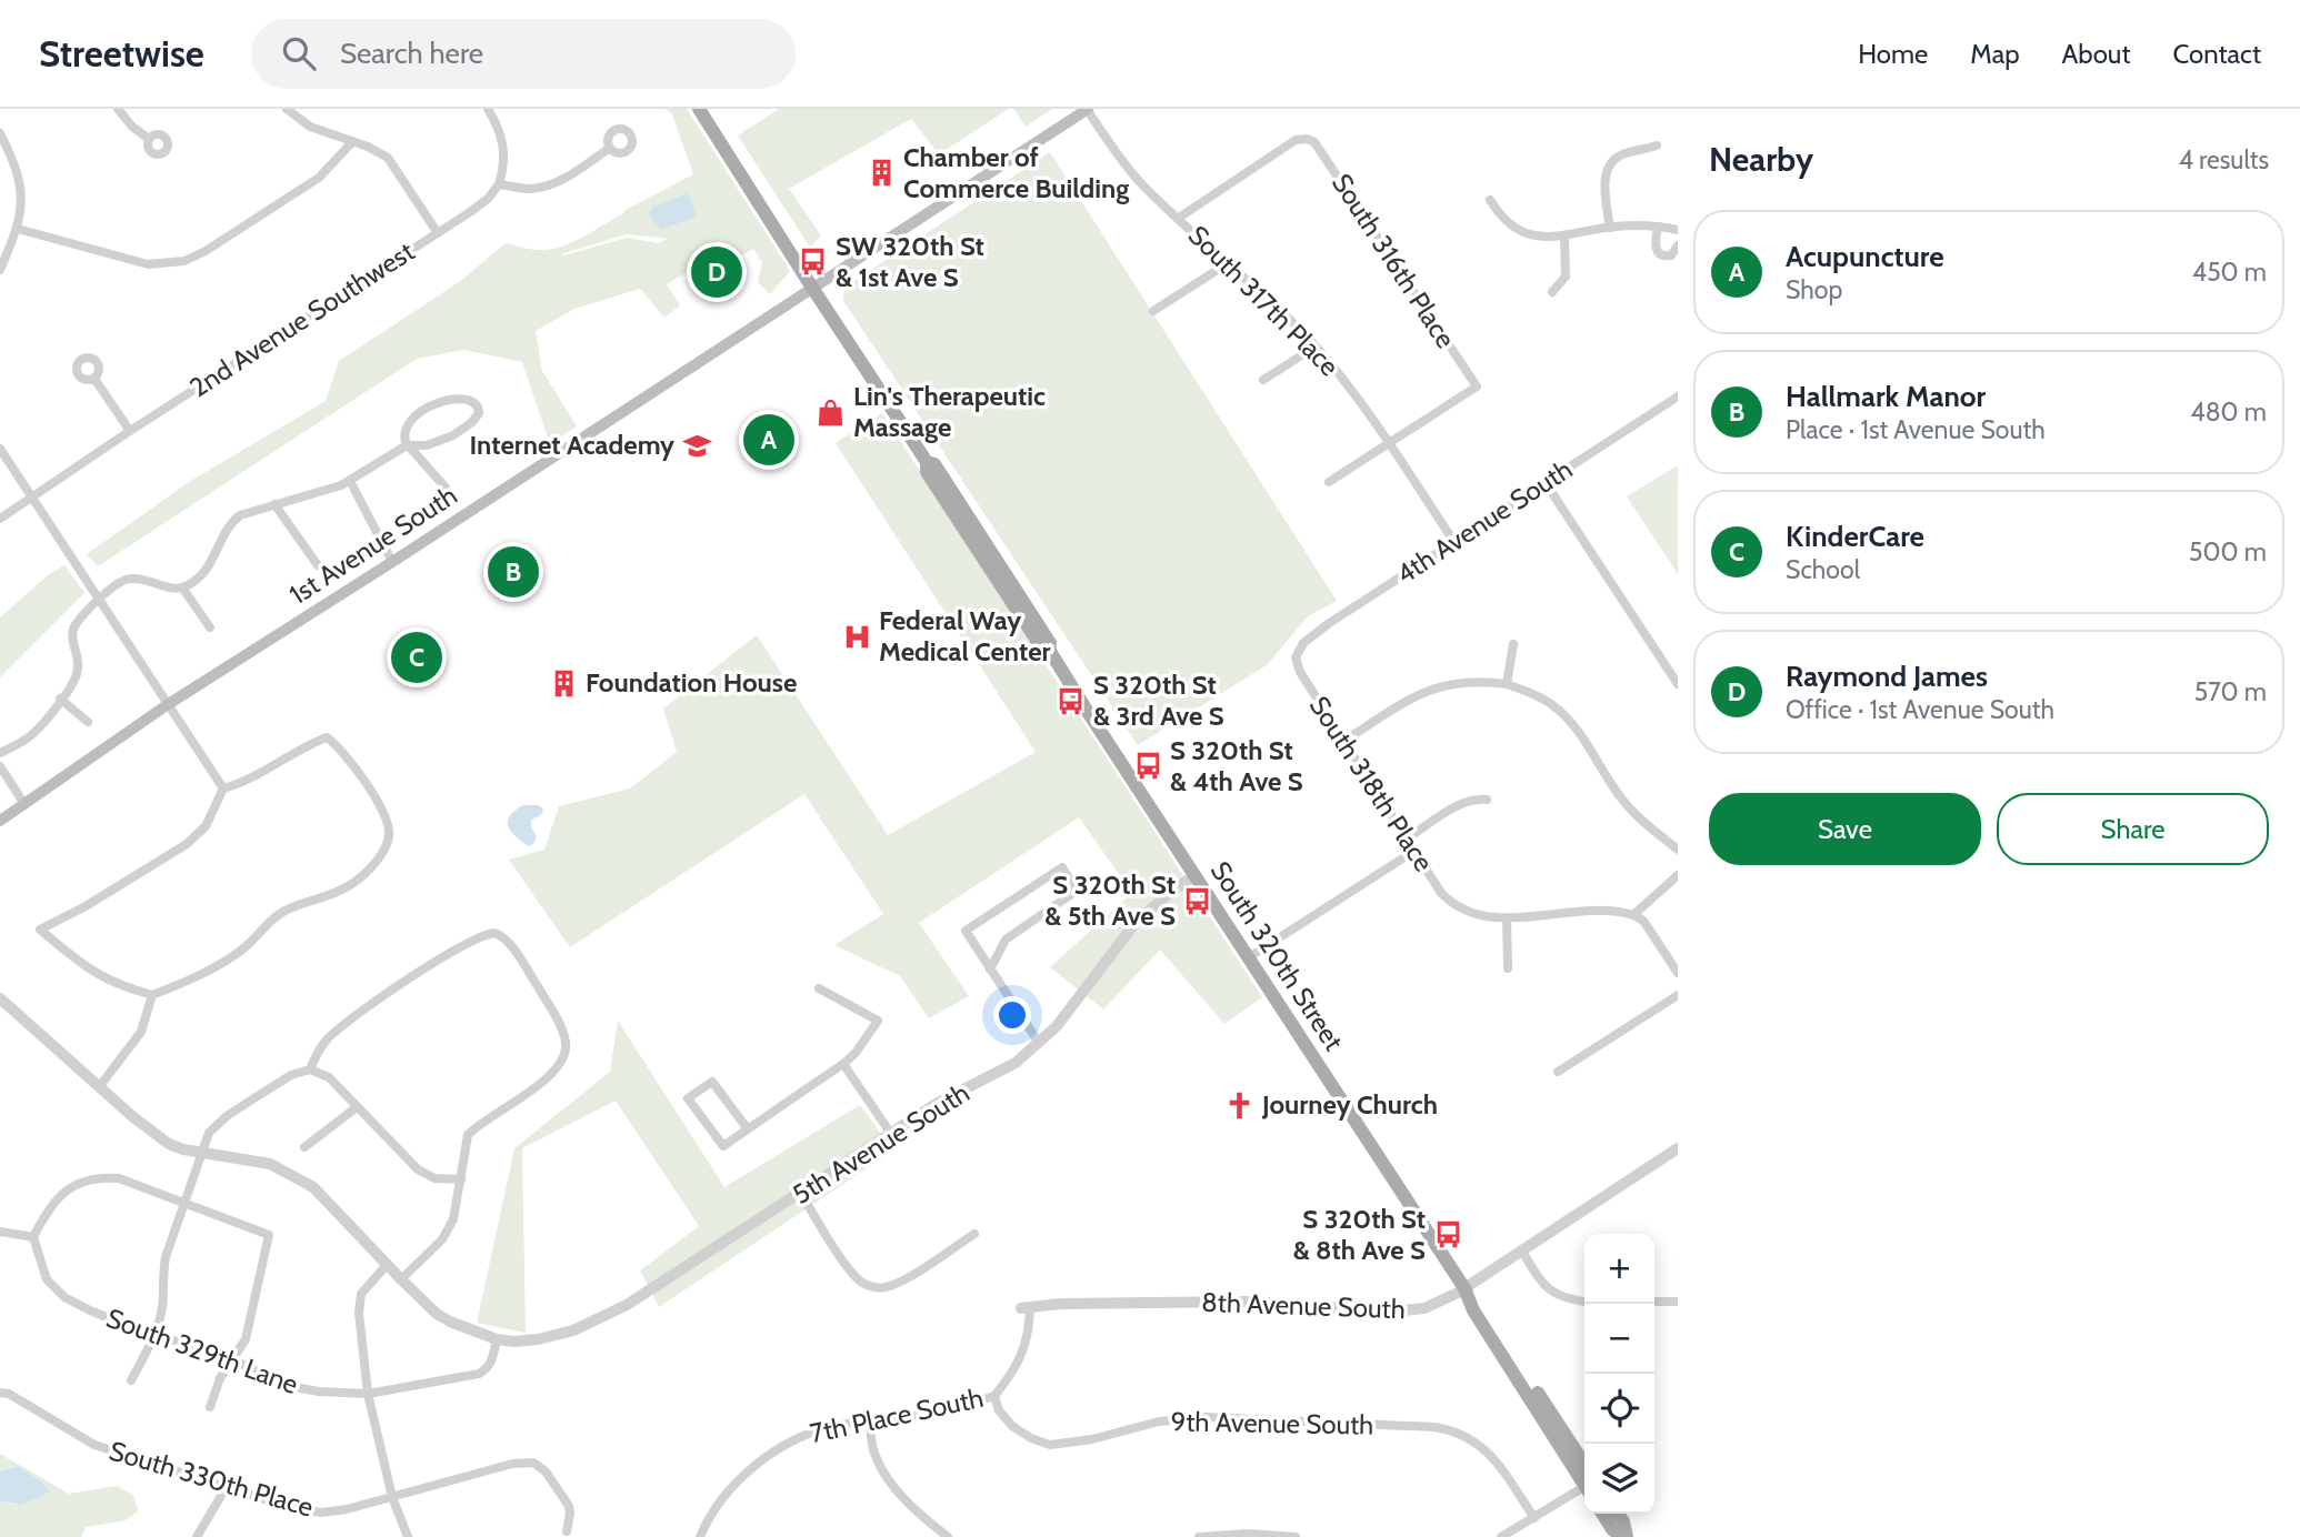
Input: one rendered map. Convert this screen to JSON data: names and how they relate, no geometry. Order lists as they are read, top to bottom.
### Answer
{
  "streets": {
    "main road": ["1st Avenue South", "South 320th Street"],
    "street": [
      "South 316th Place",
      "South 317th Place",
      "2nd Avenue Southwest",
      "4th Avenue South",
      "South 318th Place",
      "5th Avenue South",
      "8th Avenue South",
      "South 329th Lane",
      "7th Place South",
      "9th Avenue South",
      "South 330th Place"
    ]
  },
  "crossings": [
    ["South 316th Place", "South 317th Place"],
    ["South 317th Place", "4th Avenue South"],
    ["South 317th Place", "1st Avenue South"],
    ["4th Avenue South", "South 318th Place"],
    ["1st Avenue South", "South 320th Street"],
    ["South 320th Street", "5th Avenue South"],
    ["South 320th Street", "8th Avenue South"],
    ["5th Avenue South", "South 329th Lane"],
    ["8th Avenue South", "7th Place South"],
    ["7th Place South", "9th Avenue South"]
  ],
  "places": {
    "building": ["Chamber of Commerce Building", "Foundation House"],
    "bus stop": [
      "SW 320th St & 1st Ave S",
      "S 320th St & 3rd Ave S",
      "S 320th St & 4th Ave S",
      "S 320th St & 5th Ave S",
      "S 320th St & 8th Ave S"
    ],
    "shop": ["Lin's Therapeutic Massage"],
    "school or university": ["Internet Academy"],
    "hospital": ["Federal Way Medical Center"],
    "church": ["Journey Church"]
  },
  "page": {
    "header": "Streetwise",
    "search": "Search here",
    "nav": [
      "Home",
      "Map",
      "About",
      "Contact"
    ],
    "heading": ["Nearby", "4 results"],
    "list": [
      {
        "mark": "A",
        "name": "Acupuncture",
        "note": "Shop",
        "value": "450 m"
      },
      {
        "mark": "B",
        "name": "Hallmark Manor",
        "note": "Place · 1st Avenue South",
        "value": "480 m"
      },
      {
        "mark": "C",
        "name": "KinderCare",
        "note": "School",
        "value": "500 m"
      },
      {
        "mark": "D",
        "name": "Raymond James",
        "note": "Office · 1st Avenue South",
        "value": "570 m"
      }
    ],
    "pins": [
      "D",
      "A",
      "B",
      "C"
    ],
    "buttons": ["Save", "Share"],
    "map_buttons": ["+", "−"]
  }
}
